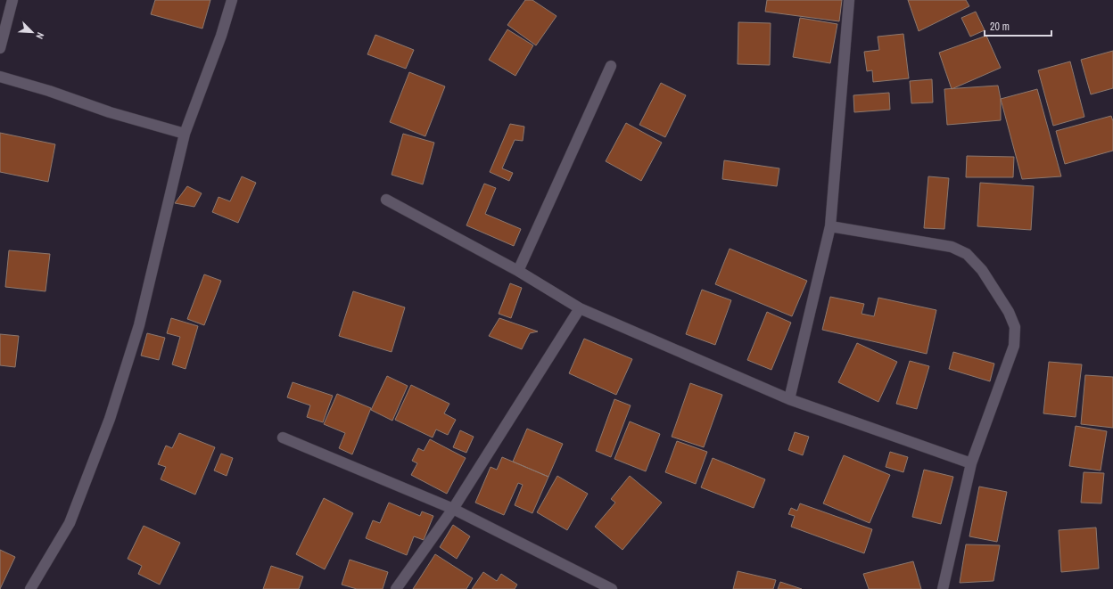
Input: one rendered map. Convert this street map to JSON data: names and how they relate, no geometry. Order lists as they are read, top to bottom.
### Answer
{
  "scale_bar": "20 m",
  "north": "bottom right"
}
